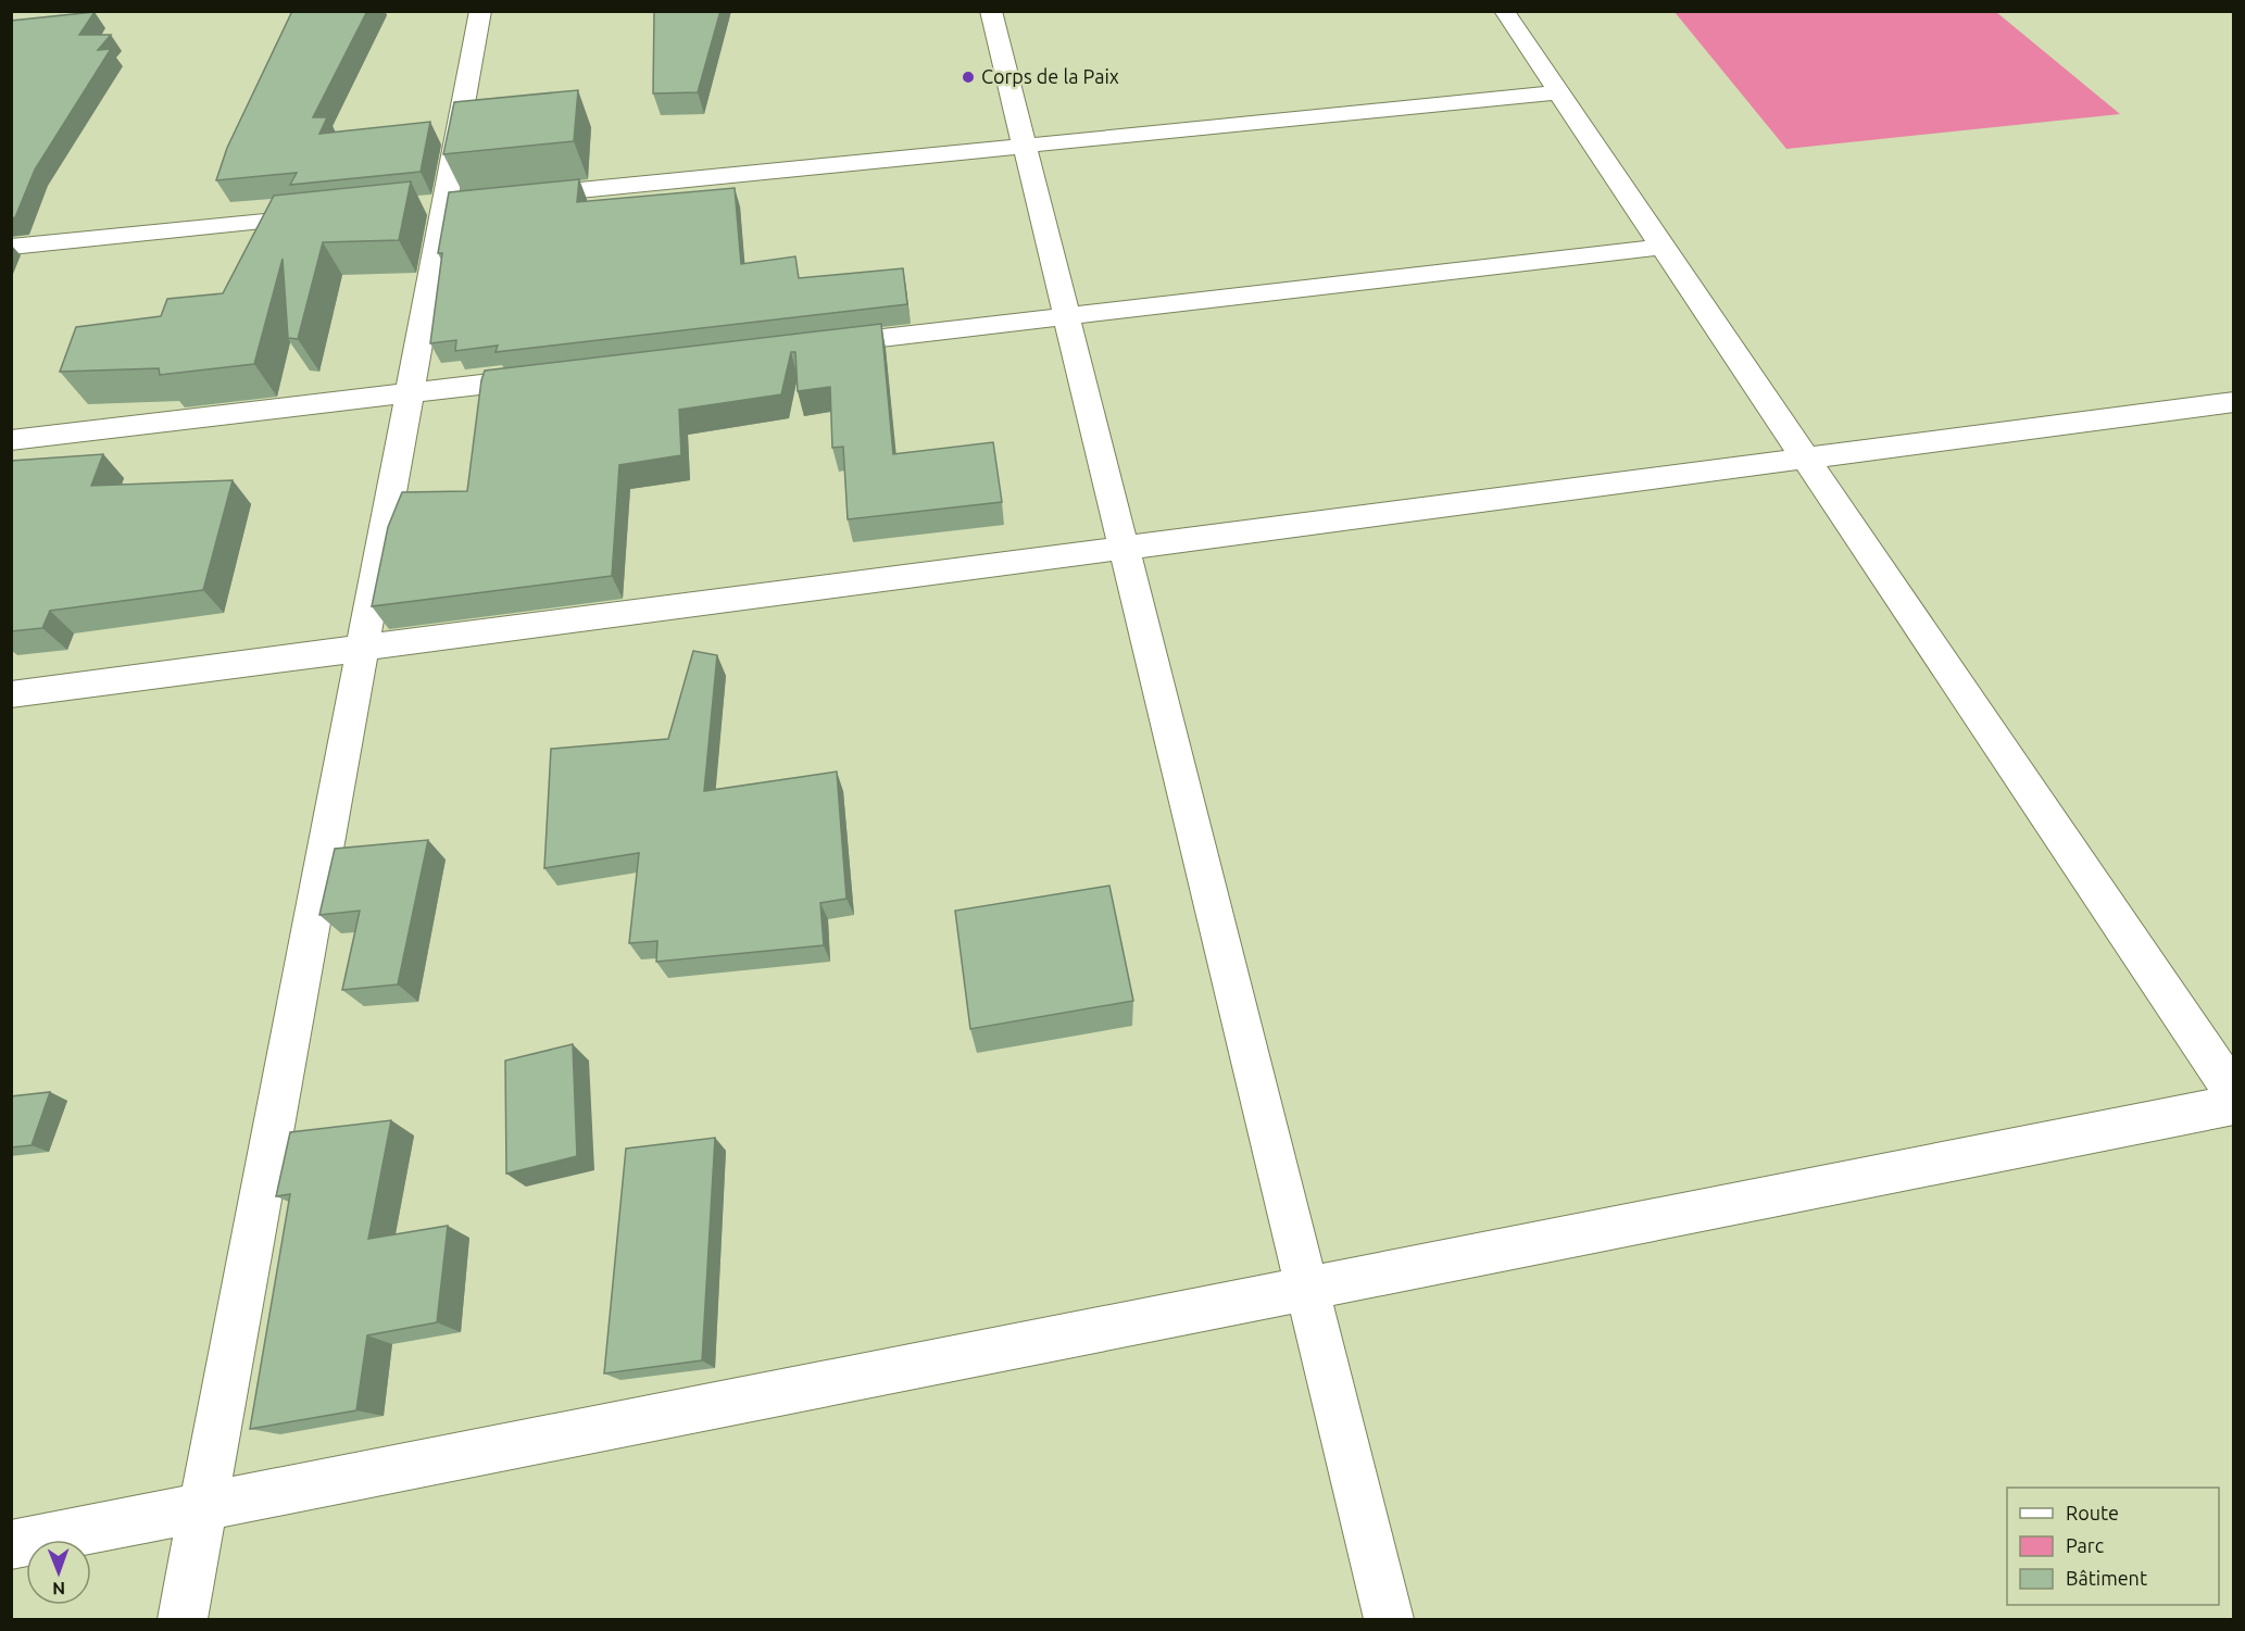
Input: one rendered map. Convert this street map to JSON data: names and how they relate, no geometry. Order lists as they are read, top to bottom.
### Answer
{
  "places": ["Corps de la Paix"],
  "legend": ["Route", "Parc", "Bâtiment"],
  "north": "bottom"
}
